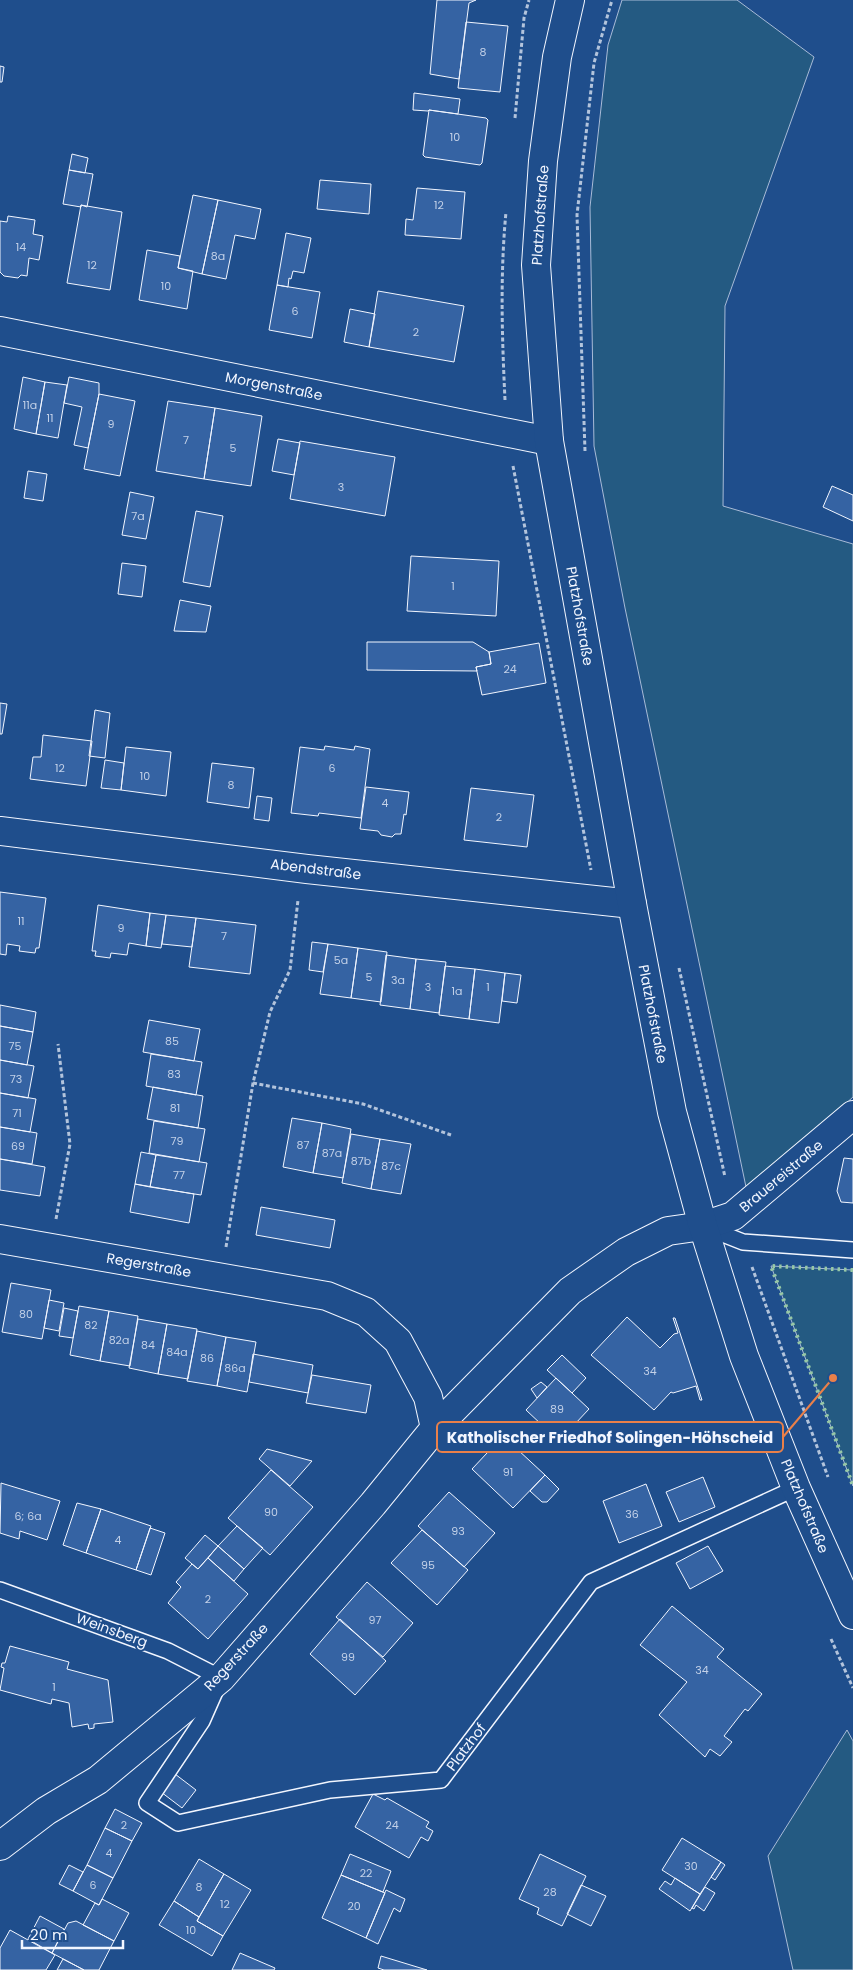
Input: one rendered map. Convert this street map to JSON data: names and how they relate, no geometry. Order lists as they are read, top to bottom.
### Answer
{
  "streets": {
    "street": [
      "Platzhofstraße",
      "Morgenstraße",
      "Abendstraße",
      "Brauereistraße",
      "Regerstraße"
    ],
    "lane": ["Weinsberg", "Platzhof"]
  },
  "crossings": [
    ["Platzhofstraße", "Morgenstraße"],
    ["Platzhofstraße", "Abendstraße"],
    ["Platzhofstraße", "Brauereistraße"],
    ["Platzhofstraße", "Regerstraße"],
    ["Platzhofstraße", "Platzhof"],
    ["Brauereistraße", "Regerstraße"],
    ["Regerstraße", "Weinsberg"],
    ["Regerstraße", "Platzhof"],
    ["Weinsberg", "Platzhof"]
  ],
  "places": ["Katholischer Friedhof Solingen-Höhscheid"],
  "house_numbers": [
    "8",
    "10",
    "12",
    "14",
    "8a",
    "12",
    "10",
    "6",
    "2",
    "11a",
    "11",
    "9",
    "7",
    "5",
    "3",
    "7a",
    "1",
    "24",
    "12",
    "6",
    "10",
    "8",
    "4",
    "2",
    "11",
    "9",
    "7",
    "5a",
    "5",
    "3a",
    "3",
    "1",
    "1a",
    "85",
    "75",
    "83",
    "73",
    "81",
    "71",
    "79",
    "87",
    "69",
    "87a",
    "87b",
    "87c",
    "77",
    "80",
    "82",
    "82a",
    "84",
    "84a",
    "86",
    "86a",
    "34",
    "89",
    "91",
    "90",
    "36",
    "6; 6a",
    "93",
    "4",
    "95",
    "2",
    "97",
    "99",
    "34",
    "1",
    "2",
    "24",
    "4",
    "30",
    "22",
    "6",
    "8",
    "28",
    "12",
    "20",
    "10"
  ],
  "scale_bar": "20 m"
}
